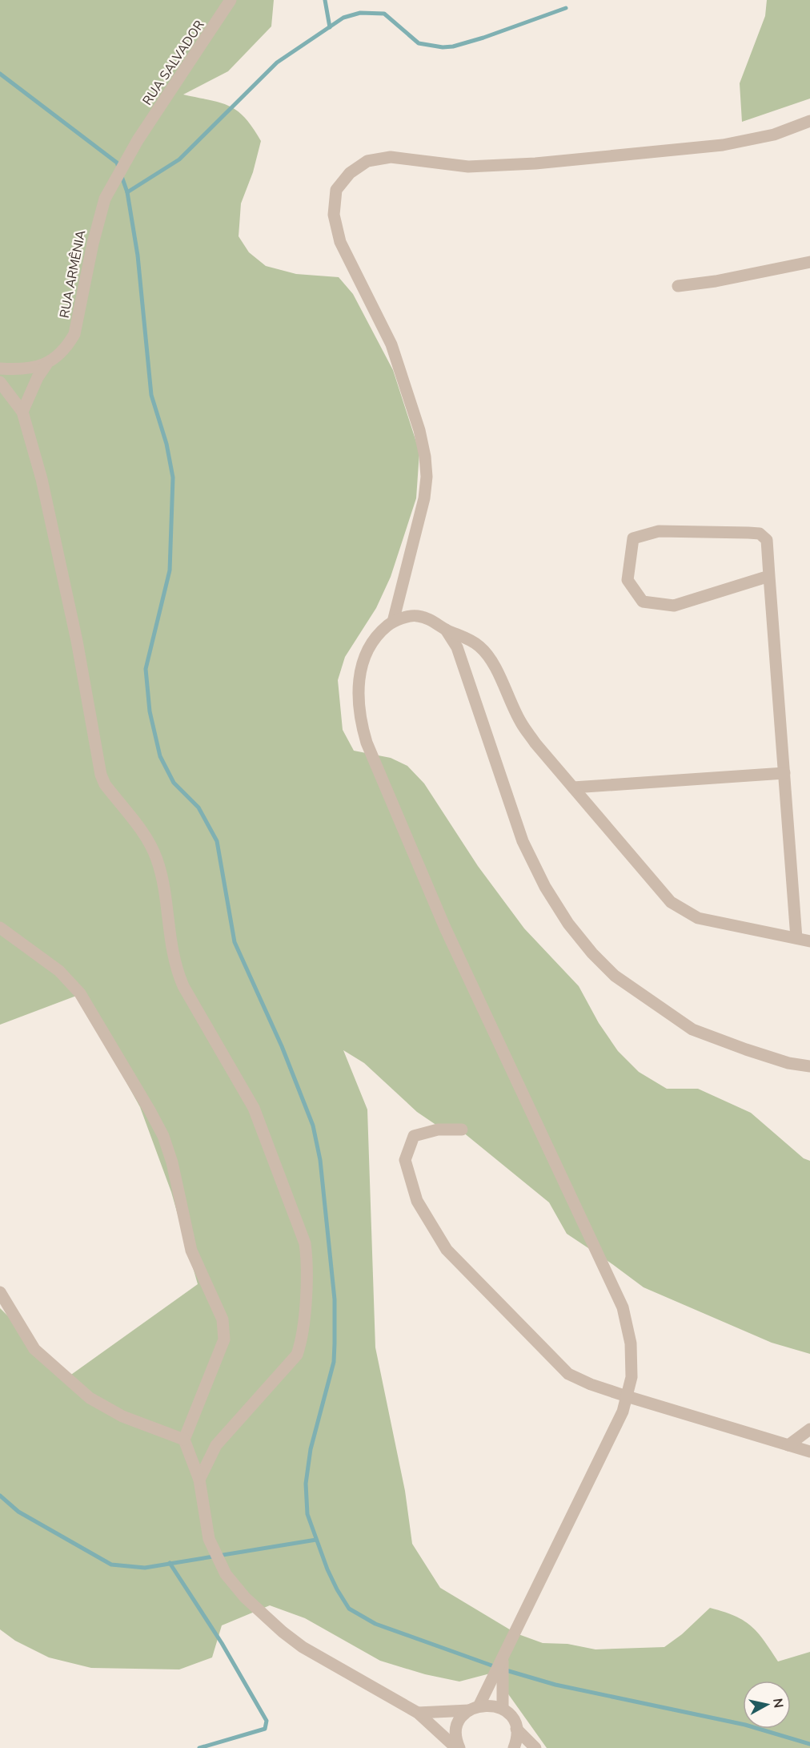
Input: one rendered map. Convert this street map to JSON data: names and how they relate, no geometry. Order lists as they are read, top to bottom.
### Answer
{
  "streets": {
    "street": ["RUA SALVADOR", "RUA ARMÊNIA"]
  },
  "crossings": [
    ["RUA SALVADOR", "RUA ARMÊNIA"]
  ],
  "north": "right"
}
